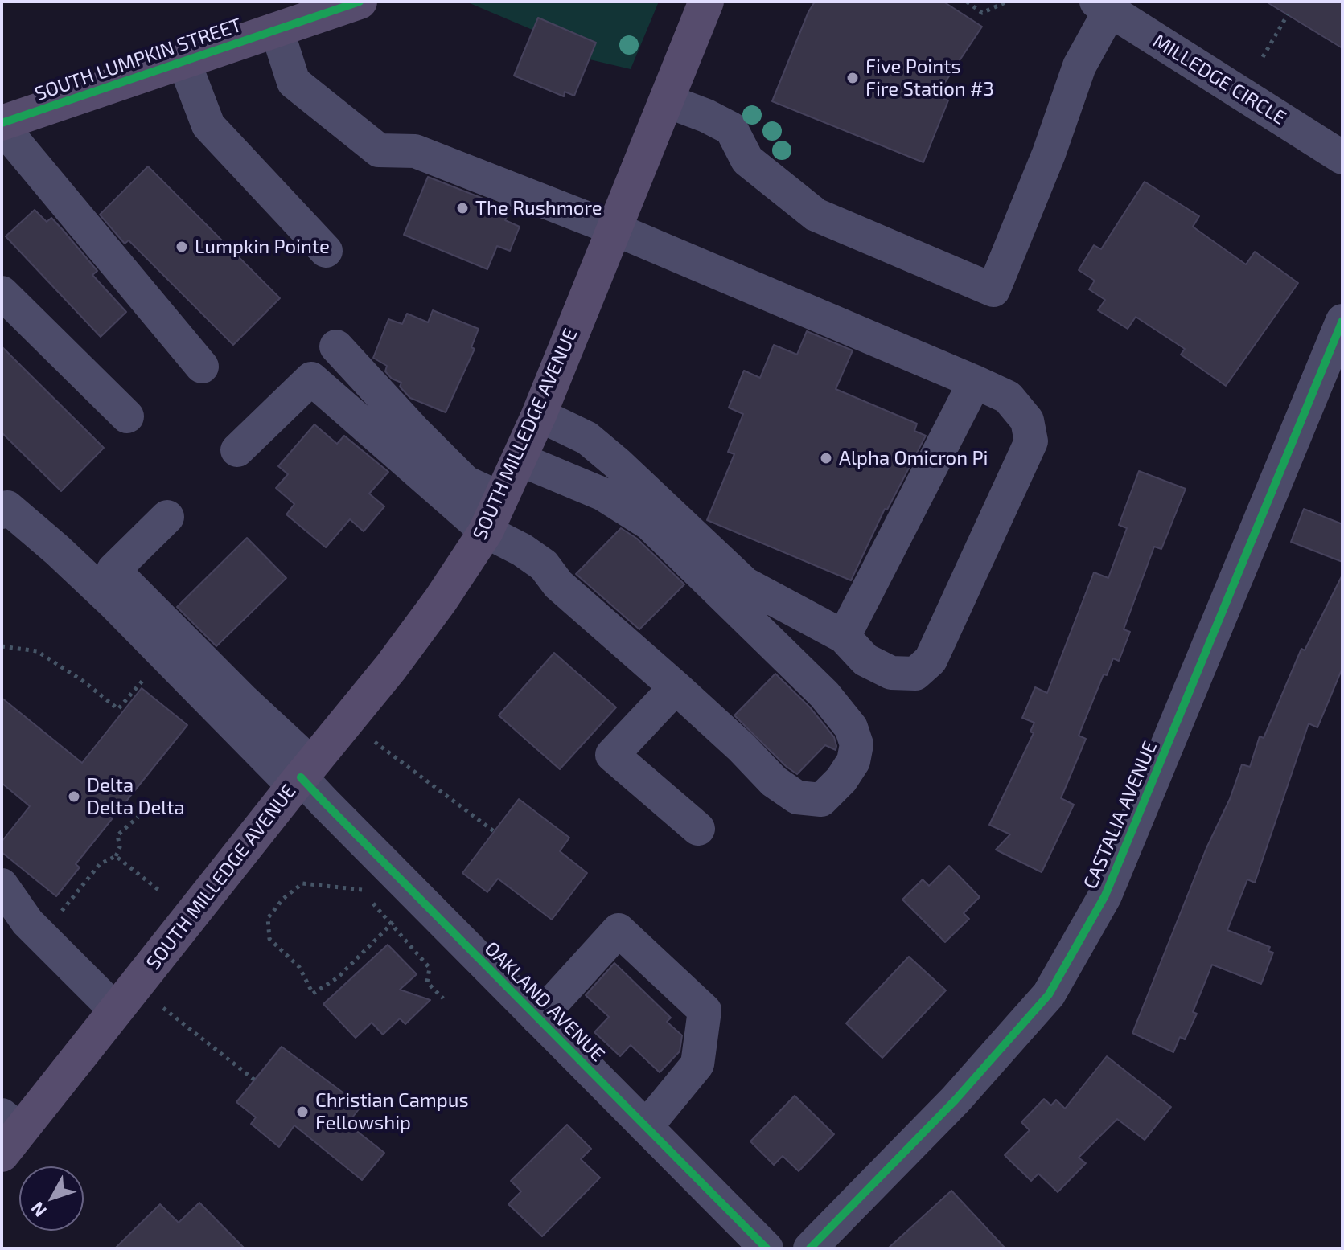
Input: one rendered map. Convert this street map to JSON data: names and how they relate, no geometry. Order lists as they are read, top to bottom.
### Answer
{
  "streets": {
    "main road": ["SOUTH LUMPKIN STREET", "SOUTH MILLEDGE AVENUE"],
    "street": ["MILLEDGE CIRCLE", "CASTALIA AVENUE", "OAKLAND AVENUE"]
  },
  "crossings": [
    ["SOUTH MILLEDGE AVENUE", "OAKLAND AVENUE"]
  ],
  "places": [
    "Five Points Fire Station #3",
    "The Rushmore",
    "Lumpkin Pointe",
    "Alpha Omicron Pi",
    "Delta Delta Delta",
    "Christian Campus Fellowship"
  ],
  "north": "bottom left"
}
